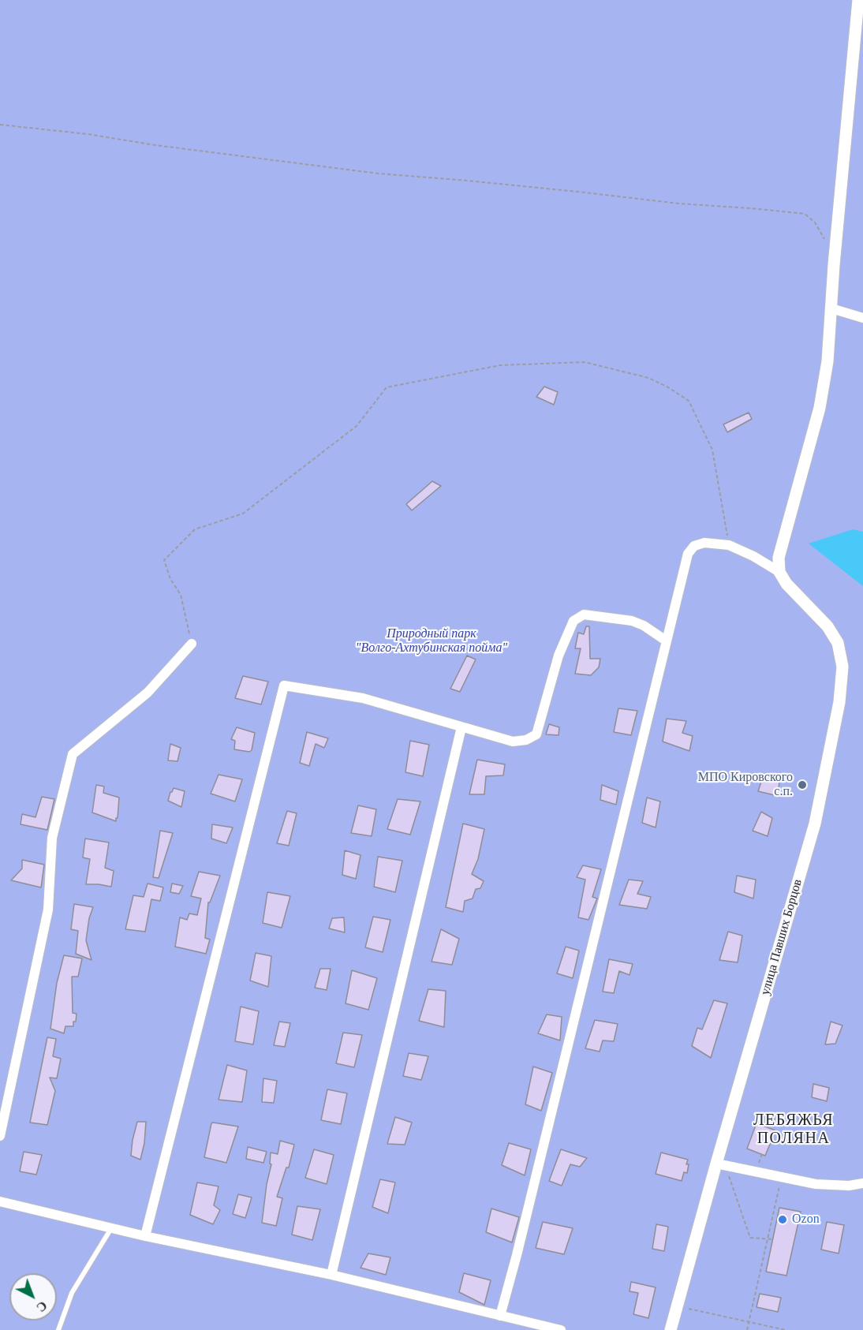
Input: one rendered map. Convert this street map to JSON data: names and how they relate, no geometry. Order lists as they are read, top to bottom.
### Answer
{
  "streets": {
    "street": ["улица Павших Борцов"]
  },
  "districts": ["ЛЕБЯЖЬЯ ПОЛЯНА"],
  "parks": ["Природный парк \"Волго-Ахтубинская пойма\""],
  "places": ["МПО Кировского с.п.", "Ozon"],
  "north": "bottom right"
}
